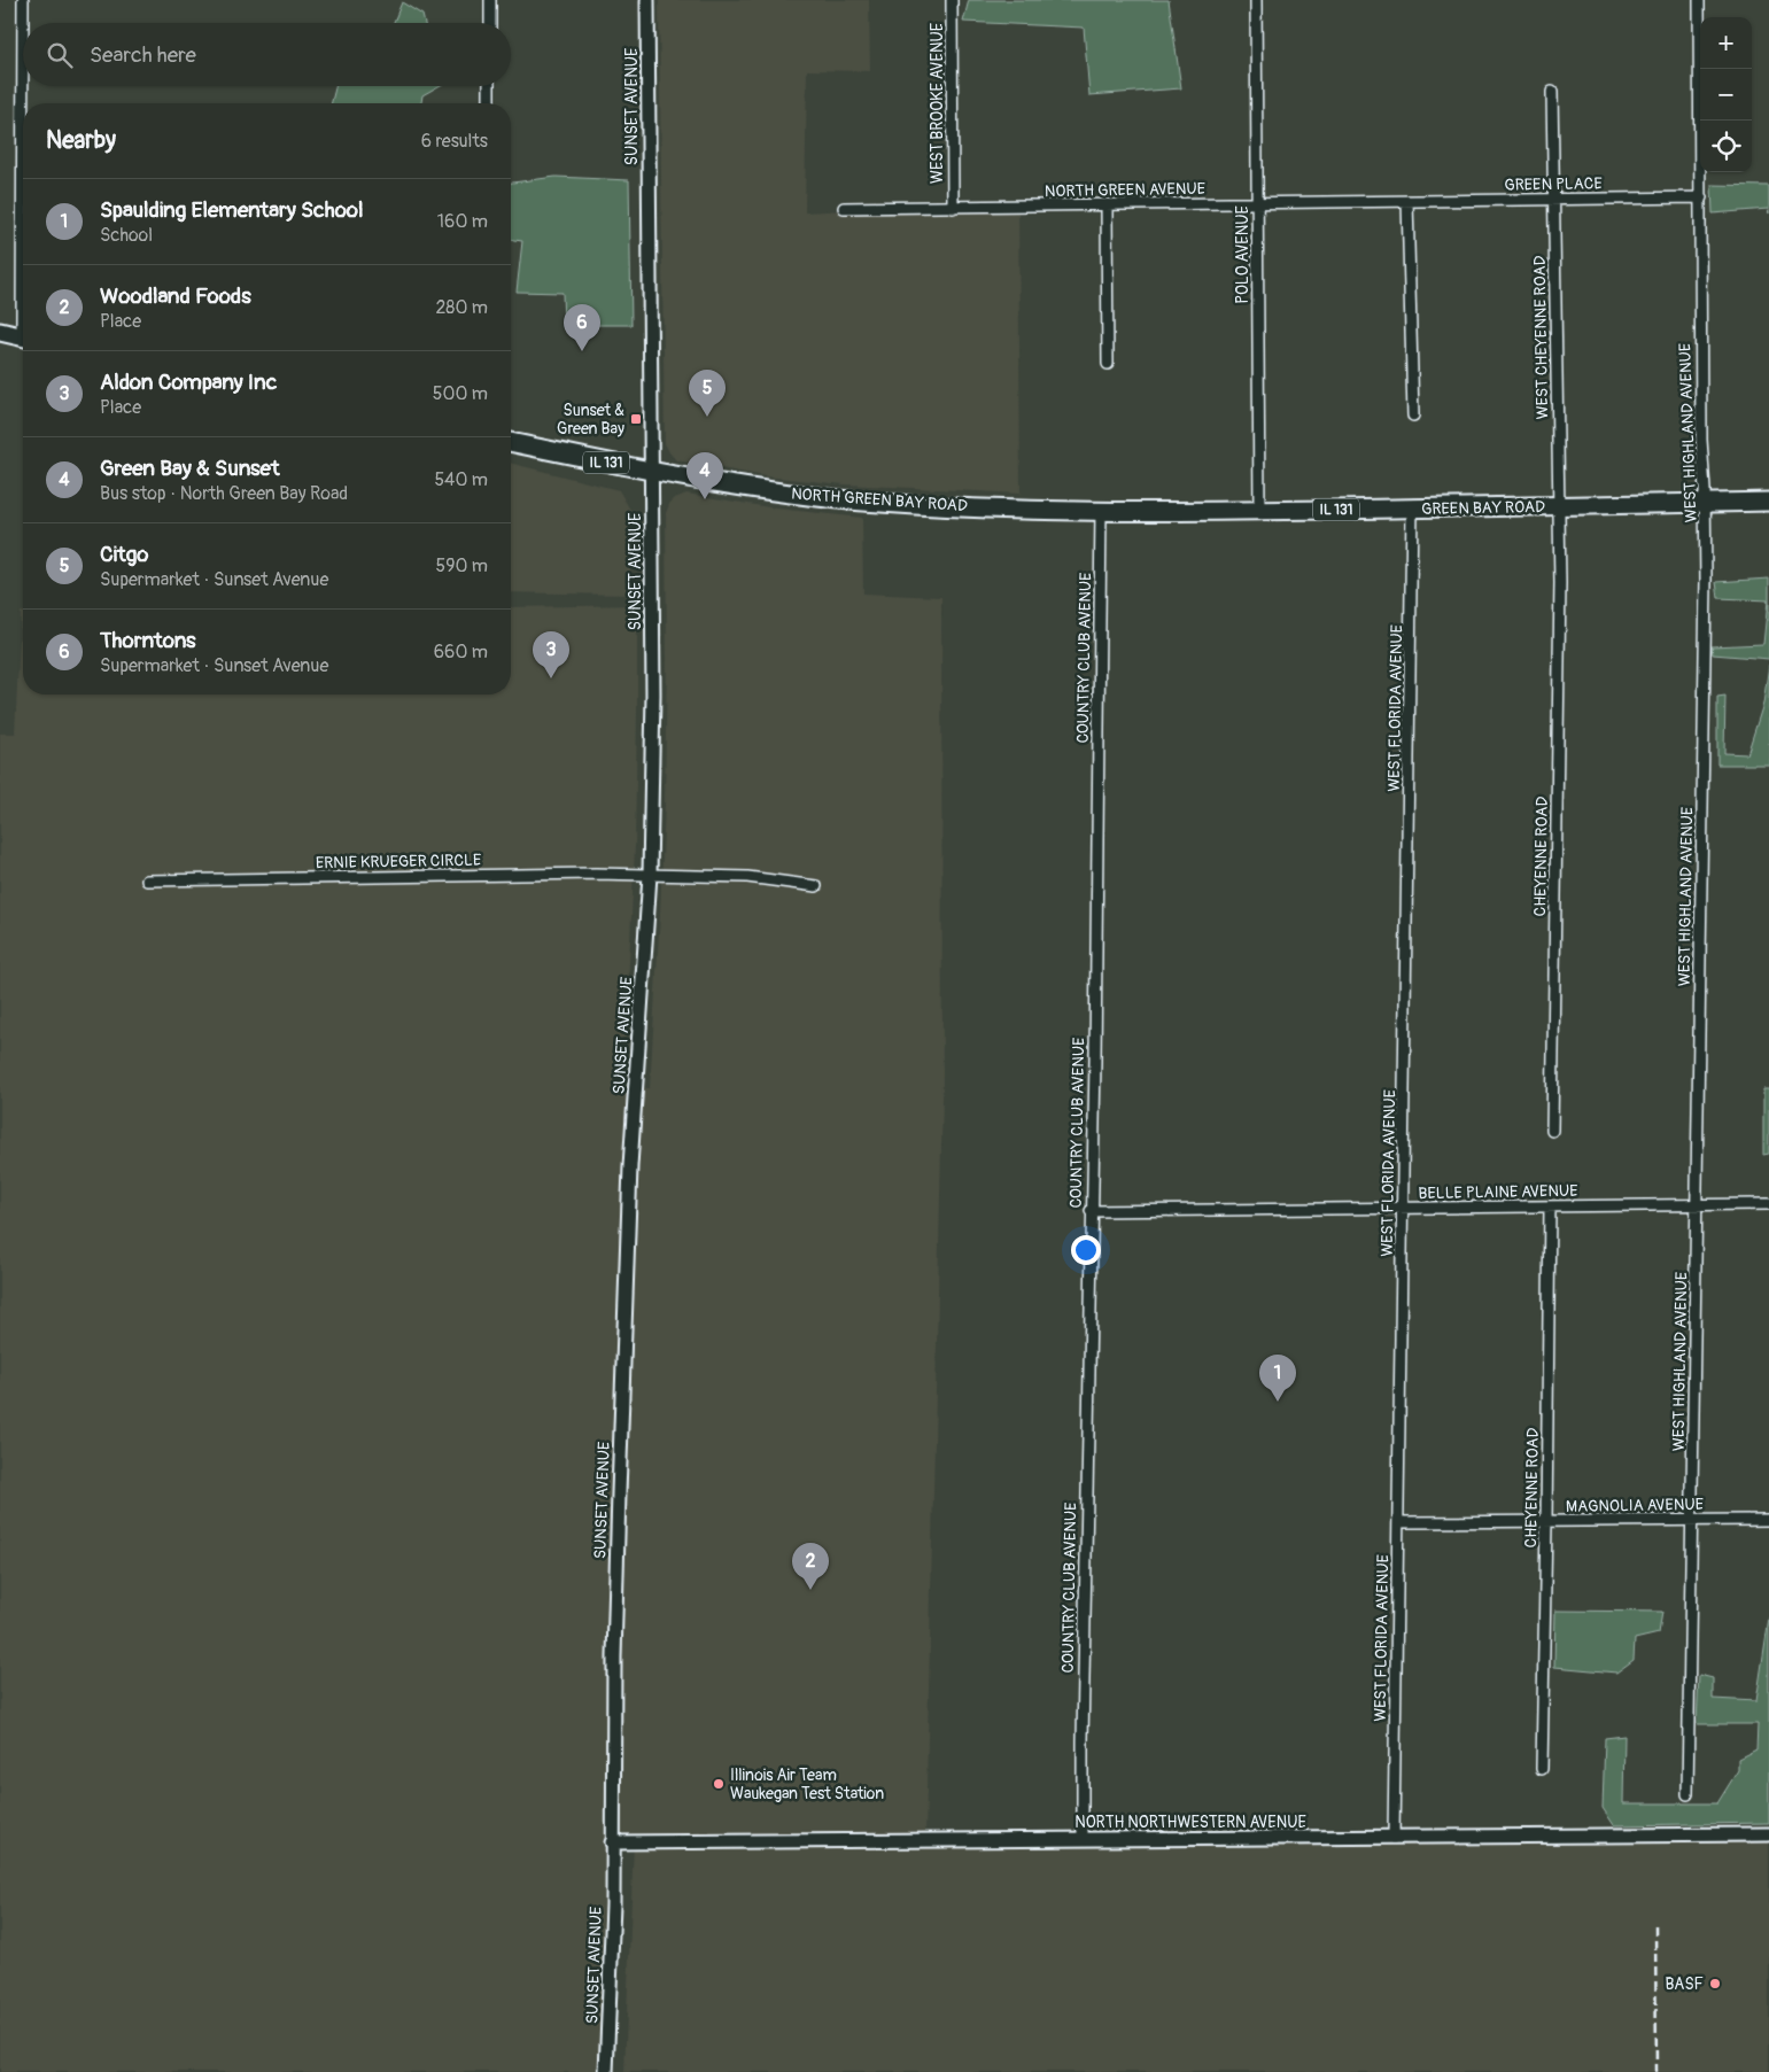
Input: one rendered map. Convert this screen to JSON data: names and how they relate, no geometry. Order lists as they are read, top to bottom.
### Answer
{
  "streets": {
    "main road": ["IL 131", "NORTH GREEN BAY ROAD", "GREEN BAY ROAD"],
    "street": [
      "WEST BROOKE AVENUE",
      "SUNSET AVENUE",
      "GREEN PLACE",
      "NORTH GREEN AVENUE",
      "POLO AVENUE",
      "WEST CHEYENNE ROAD",
      "WEST HIGHLAND AVENUE",
      "COUNTRY CLUB AVENUE",
      "WEST FLORIDA AVENUE",
      "CHEYENNE ROAD",
      "ERNIE KRUEGER CIRCLE",
      "BELLE PLAINE AVENUE",
      "MAGNOLIA AVENUE",
      "NORTH NORTHWESTERN AVENUE"
    ]
  },
  "crossings": [
    ["WEST BROOKE AVENUE", "NORTH GREEN AVENUE"],
    ["SUNSET AVENUE", "NORTH GREEN BAY ROAD"],
    ["SUNSET AVENUE", "ERNIE KRUEGER CIRCLE"],
    ["SUNSET AVENUE", "NORTH NORTHWESTERN AVENUE"],
    ["GREEN PLACE", "NORTH GREEN AVENUE"],
    ["GREEN PLACE", "WEST CHEYENNE ROAD"],
    ["GREEN PLACE", "WEST HIGHLAND AVENUE"],
    ["NORTH GREEN AVENUE", "POLO AVENUE"],
    ["POLO AVENUE", "NORTH GREEN BAY ROAD"],
    ["POLO AVENUE", "GREEN BAY ROAD"],
    ["WEST CHEYENNE ROAD", "GREEN BAY ROAD"],
    ["WEST CHEYENNE ROAD", "CHEYENNE ROAD"],
    ["WEST HIGHLAND AVENUE", "IL 131"],
    ["WEST HIGHLAND AVENUE", "GREEN BAY ROAD"],
    ["WEST HIGHLAND AVENUE", "BELLE PLAINE AVENUE"],
    ["WEST HIGHLAND AVENUE", "MAGNOLIA AVENUE"],
    ["IL 131", "GREEN BAY ROAD"],
    ["NORTH GREEN BAY ROAD", "GREEN BAY ROAD"],
    ["NORTH GREEN BAY ROAD", "COUNTRY CLUB AVENUE"],
    ["GREEN BAY ROAD", "WEST FLORIDA AVENUE"],
    ["COUNTRY CLUB AVENUE", "BELLE PLAINE AVENUE"],
    ["COUNTRY CLUB AVENUE", "NORTH NORTHWESTERN AVENUE"],
    ["WEST FLORIDA AVENUE", "BELLE PLAINE AVENUE"],
    ["WEST FLORIDA AVENUE", "MAGNOLIA AVENUE"],
    ["WEST FLORIDA AVENUE", "NORTH NORTHWESTERN AVENUE"],
    ["CHEYENNE ROAD", "BELLE PLAINE AVENUE"],
    ["CHEYENNE ROAD", "MAGNOLIA AVENUE"]
  ],
  "places": {
    "transit": ["Sunset & Green Bay"],
    "other": ["Illinois Air Team Waukegan Test Station", "BASF"]
  },
  "page": {
    "map_buttons": ["+", "−"],
    "search": "Search here",
    "heading": ["Nearby", "6 results"],
    "list": [
      {
        "mark": "1",
        "name": "Spaulding Elementary School",
        "note": "School",
        "value": "160 m"
      },
      {
        "mark": "2",
        "name": "Woodland Foods",
        "note": "Place",
        "value": "280 m"
      },
      {
        "mark": "3",
        "name": "Aldon Company Inc",
        "note": "Place",
        "value": "500 m"
      },
      {
        "mark": "4",
        "name": "Green Bay & Sunset",
        "note": "Bus stop · North Green Bay Road",
        "value": "540 m"
      },
      {
        "mark": "5",
        "name": "Citgo",
        "note": "Supermarket · Sunset Avenue",
        "value": "590 m"
      },
      {
        "mark": "6",
        "name": "Thorntons",
        "note": "Supermarket · Sunset Avenue",
        "value": "660 m"
      }
    ],
    "pins": [
      "6",
      "5",
      "4",
      "3",
      "1",
      "2"
    ]
  }
}
